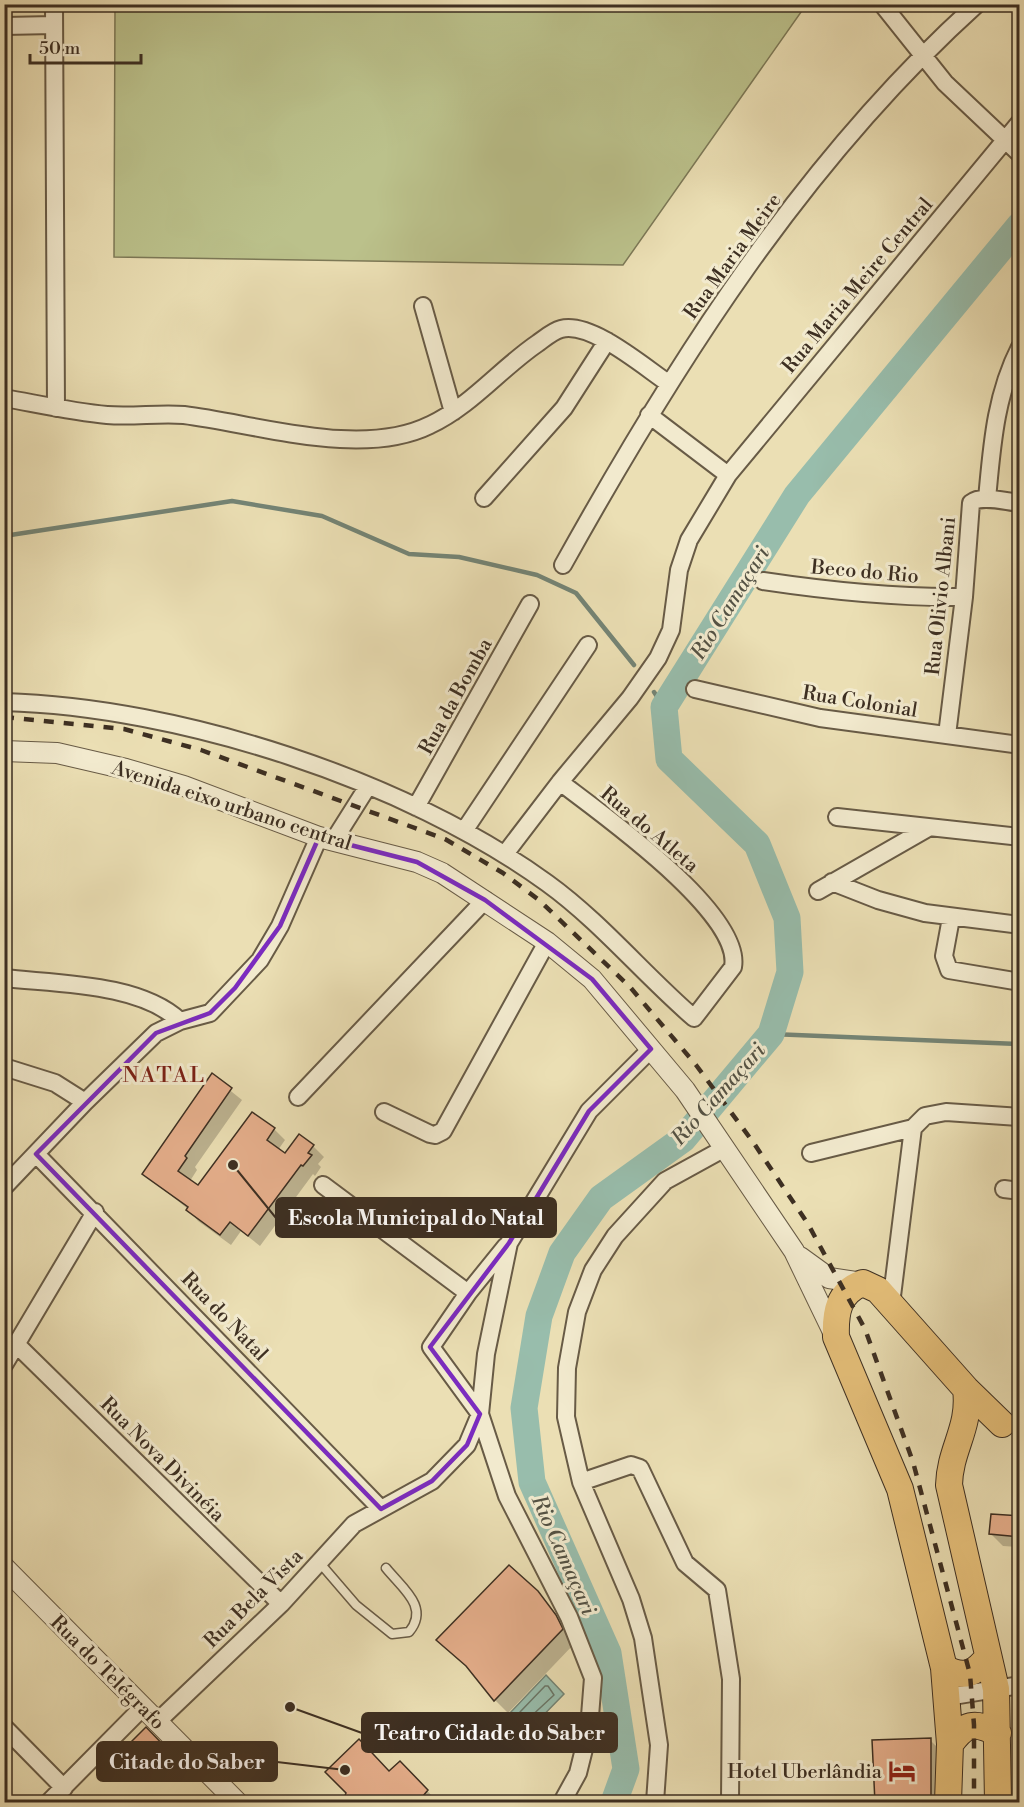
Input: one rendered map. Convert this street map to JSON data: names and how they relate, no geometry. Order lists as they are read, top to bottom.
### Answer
{
  "streets": {
    "street": [
      "Rua Maria Meire",
      "Rua Maria Meire Central",
      "Beco do Rio",
      "Rua Olivio Albani",
      "Rua da Bomba",
      "Rua Colonial",
      "Avenida eixo urbano central",
      "Rua do Atleta",
      "Rua do Natal",
      "Rua Nova Divinéia",
      "Rua Bela Vista",
      "Rua do Telégrafo"
    ]
  },
  "crossings": [
    ["Rua Maria Meire Central", "Rua do Atleta"],
    ["Beco do Rio", "Rua Olivio Albani"],
    ["Rua Olivio Albani", "Rua Colonial"],
    ["Rua do Natal", "Rua Bela Vista"],
    ["Rua Nova Divinéia", "Rua Bela Vista"],
    ["Rua Bela Vista", "Rua do Telégrafo"]
  ],
  "districts": ["NATAL"],
  "water": ["Rio Camaçari"],
  "places": {
    "other": ["Escola Municipal do Natal", "Teatro Cidade do Saber", "Citade do Saber"],
    "hotel": ["Hotel Uberlândia"]
  },
  "scale_bar": "50 m"
}
